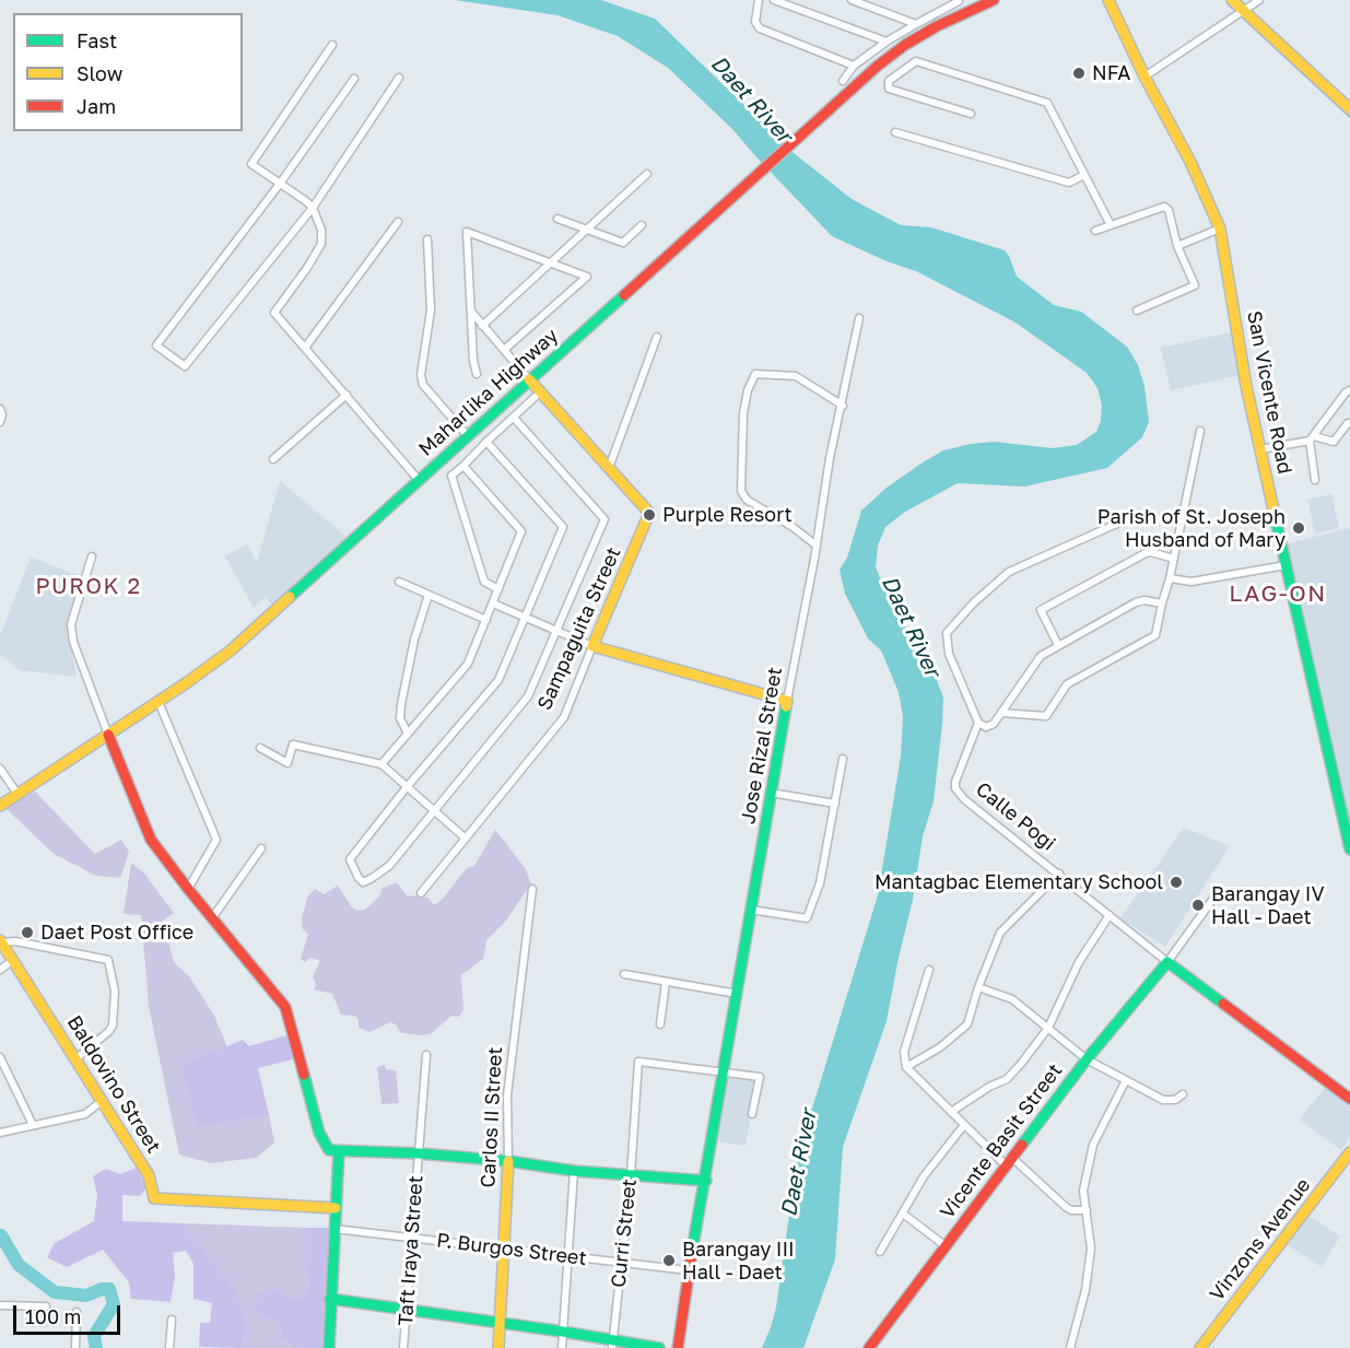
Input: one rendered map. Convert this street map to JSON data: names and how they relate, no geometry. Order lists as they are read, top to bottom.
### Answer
{
  "streets": {
    "main road": [
      "Maharlika Highway",
      "San Vicente Road",
      "Sampaguita Street",
      "Jose Rizal Street",
      "Calle Pogi",
      "Baldovino Street",
      "Carlos II Street",
      "Vicente Basit Street",
      "Vinzons Avenue"
    ],
    "street": ["Curri Street", "P. Burgos Street", "Taft Iraya Street"]
  },
  "crossings": [
    ["Maharlika Highway", "Sampaguita Street"],
    ["Jose Rizal Street", "Curri Street"],
    ["Jose Rizal Street", "P. Burgos Street"],
    ["Calle Pogi", "Vicente Basit Street"],
    ["Carlos II Street", "P. Burgos Street"],
    ["Curri Street", "P. Burgos Street"],
    ["P. Burgos Street", "Taft Iraya Street"]
  ],
  "districts": ["PUROK 2", "LAG-ON"],
  "water": ["Daet River"],
  "places": [
    "NFA",
    "Purple Resort",
    "Parish of St. Joseph Husband of Mary",
    "Mantagbac Elementary School",
    "Barangay IV Hall - Daet",
    "Daet Post Office",
    "Barangay III Hall - Daet"
  ],
  "legend": ["Fast", "Slow", "Jam"],
  "scale_bar": "100 m"
}
